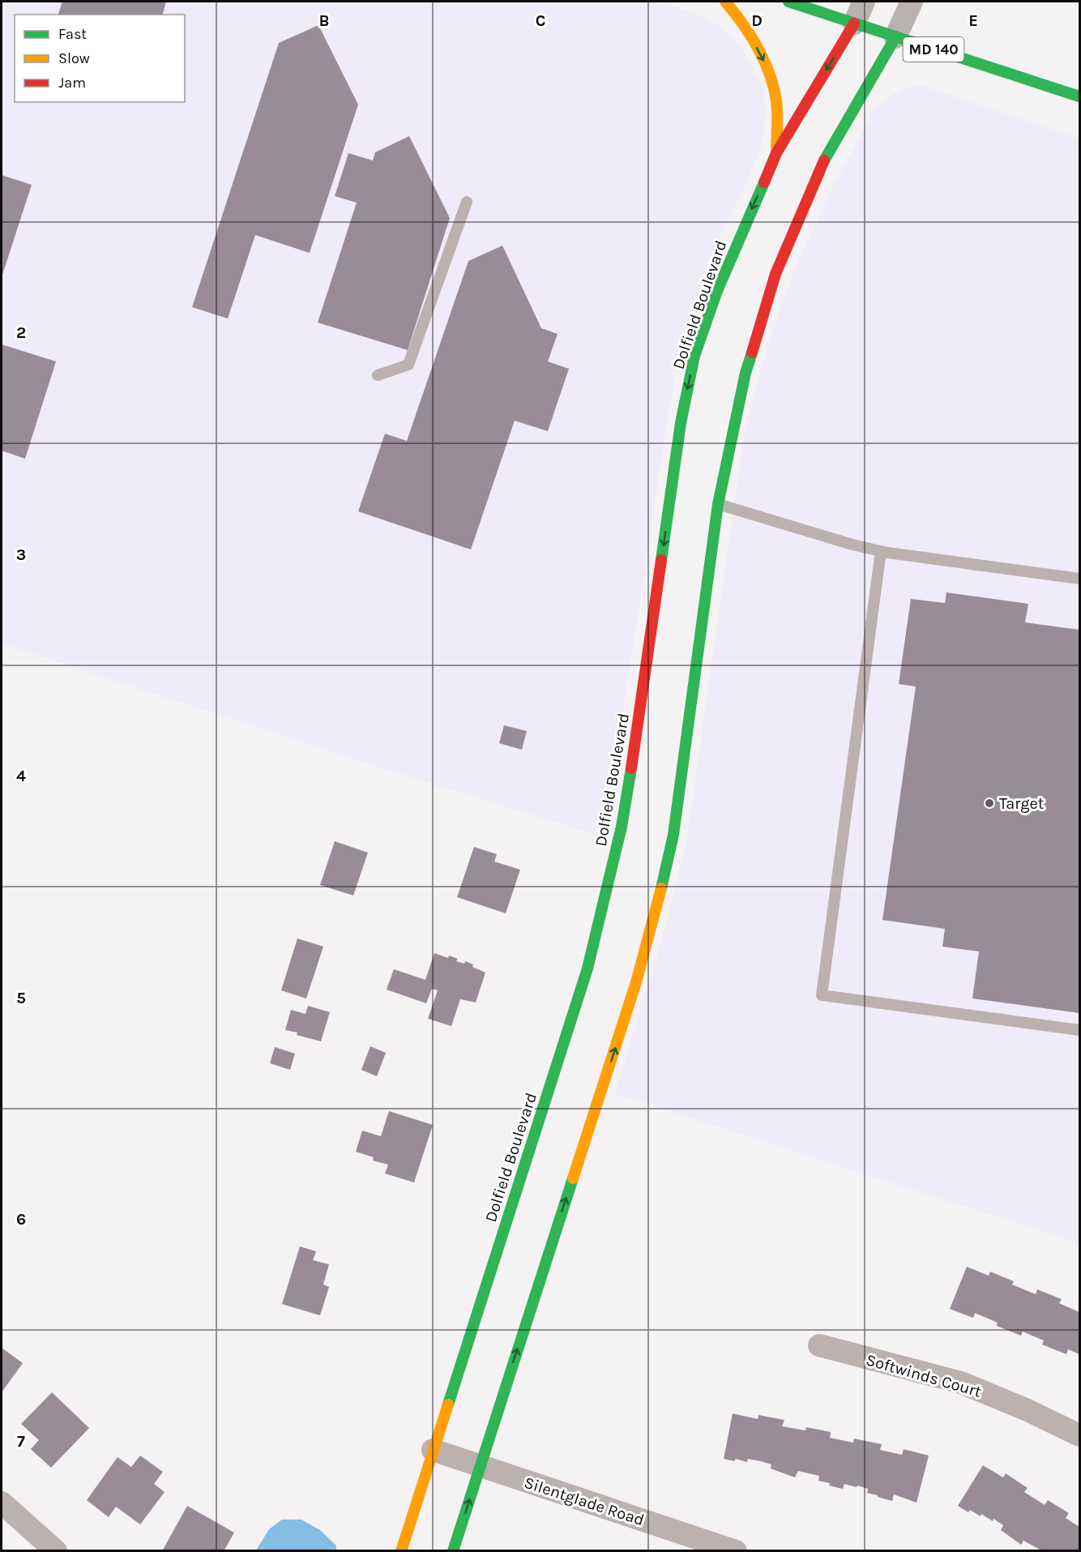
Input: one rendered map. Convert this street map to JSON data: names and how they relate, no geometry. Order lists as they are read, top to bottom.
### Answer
{
  "streets": {
    "main road": ["MD 140", "Dolfield Boulevard"],
    "street": ["Softwinds Court", "Silentglade Road"]
  },
  "crossings": [
    ["MD 140", "Dolfield Boulevard"],
    ["Dolfield Boulevard", "Silentglade Road"]
  ],
  "places": ["Target"],
  "legend": ["Fast", "Slow", "Jam"],
  "grid": {
    "columns": [
      "B",
      "C",
      "D",
      "E"
    ],
    "rows": [
      "2",
      "3",
      "4",
      "5",
      "6",
      "7"
    ]
  }
}
